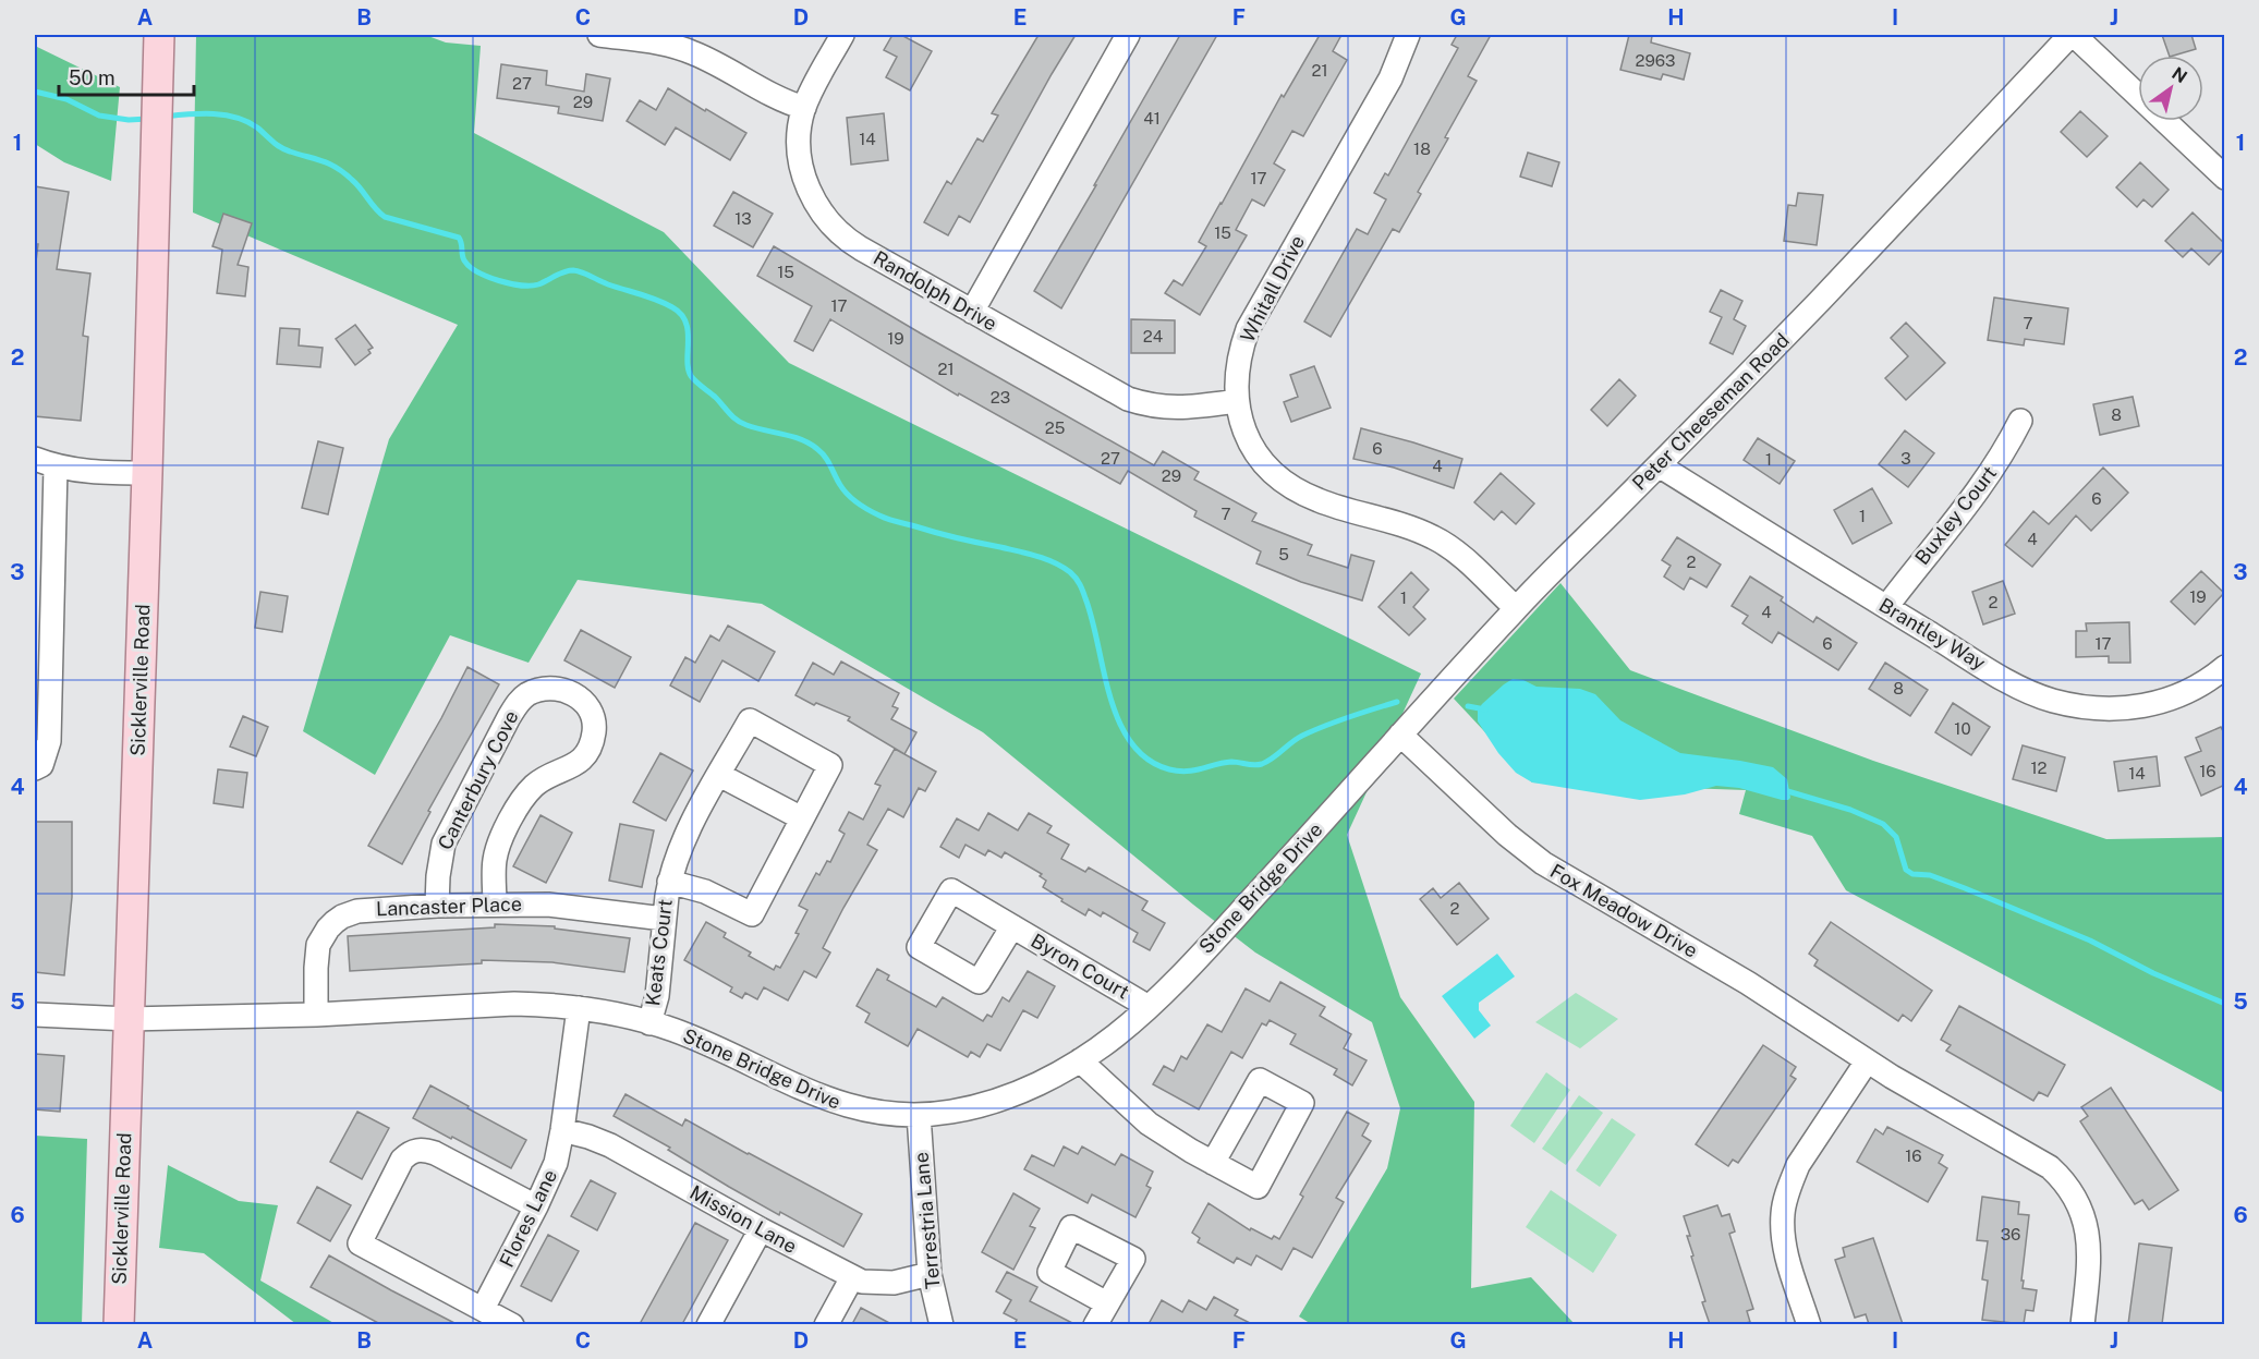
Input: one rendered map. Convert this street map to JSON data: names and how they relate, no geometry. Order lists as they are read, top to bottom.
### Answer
{
  "streets": {
    "main road": ["Sicklerville Road"],
    "street": [
      "Whitall Drive",
      "Randolph Drive",
      "Peter Cheeseman Road",
      "Buxley Court",
      "Brantley Way",
      "Canterbury Cove",
      "Stone Bridge Drive",
      "Lancaster Place",
      "Fox Meadow Drive",
      "Keats Court",
      "Byron Court",
      "Flores Lane",
      "Mission Lane",
      "Terrestria Lane"
    ]
  },
  "crossings": [
    ["Whitall Drive", "Randolph Drive"],
    ["Whitall Drive", "Peter Cheeseman Road"],
    ["Peter Cheeseman Road", "Brantley Way"],
    ["Peter Cheeseman Road", "Stone Bridge Drive"],
    ["Peter Cheeseman Road", "Fox Meadow Drive"],
    ["Buxley Court", "Brantley Way"],
    ["Sicklerville Road", "Stone Bridge Drive"],
    ["Canterbury Cove", "Lancaster Place"],
    ["Stone Bridge Drive", "Lancaster Place"],
    ["Stone Bridge Drive", "Keats Court"],
    ["Stone Bridge Drive", "Byron Court"],
    ["Stone Bridge Drive", "Flores Lane"],
    ["Stone Bridge Drive", "Terrestria Lane"],
    ["Lancaster Place", "Keats Court"],
    ["Flores Lane", "Mission Lane"],
    ["Mission Lane", "Terrestria Lane"]
  ],
  "house_numbers": [
    "2963",
    "21",
    "27",
    "29",
    "41",
    "14",
    "18",
    "17",
    "13",
    "15",
    "15",
    "17",
    "7",
    "24",
    "19",
    "21",
    "23",
    "8",
    "25",
    "6",
    "27",
    "3",
    "1",
    "4",
    "29",
    "6",
    "7",
    "1",
    "4",
    "5",
    "2",
    "19",
    "1",
    "2",
    "4",
    "6",
    "17",
    "8",
    "10",
    "12",
    "16",
    "14",
    "2",
    "16",
    "36"
  ],
  "scale_bar": "50 m",
  "north": "top right",
  "grid": {
    "columns": [
      "A",
      "B",
      "C",
      "D",
      "E",
      "F",
      "G",
      "H",
      "I",
      "J"
    ],
    "rows": [
      "1",
      "2",
      "3",
      "4",
      "5",
      "6"
    ]
  }
}
